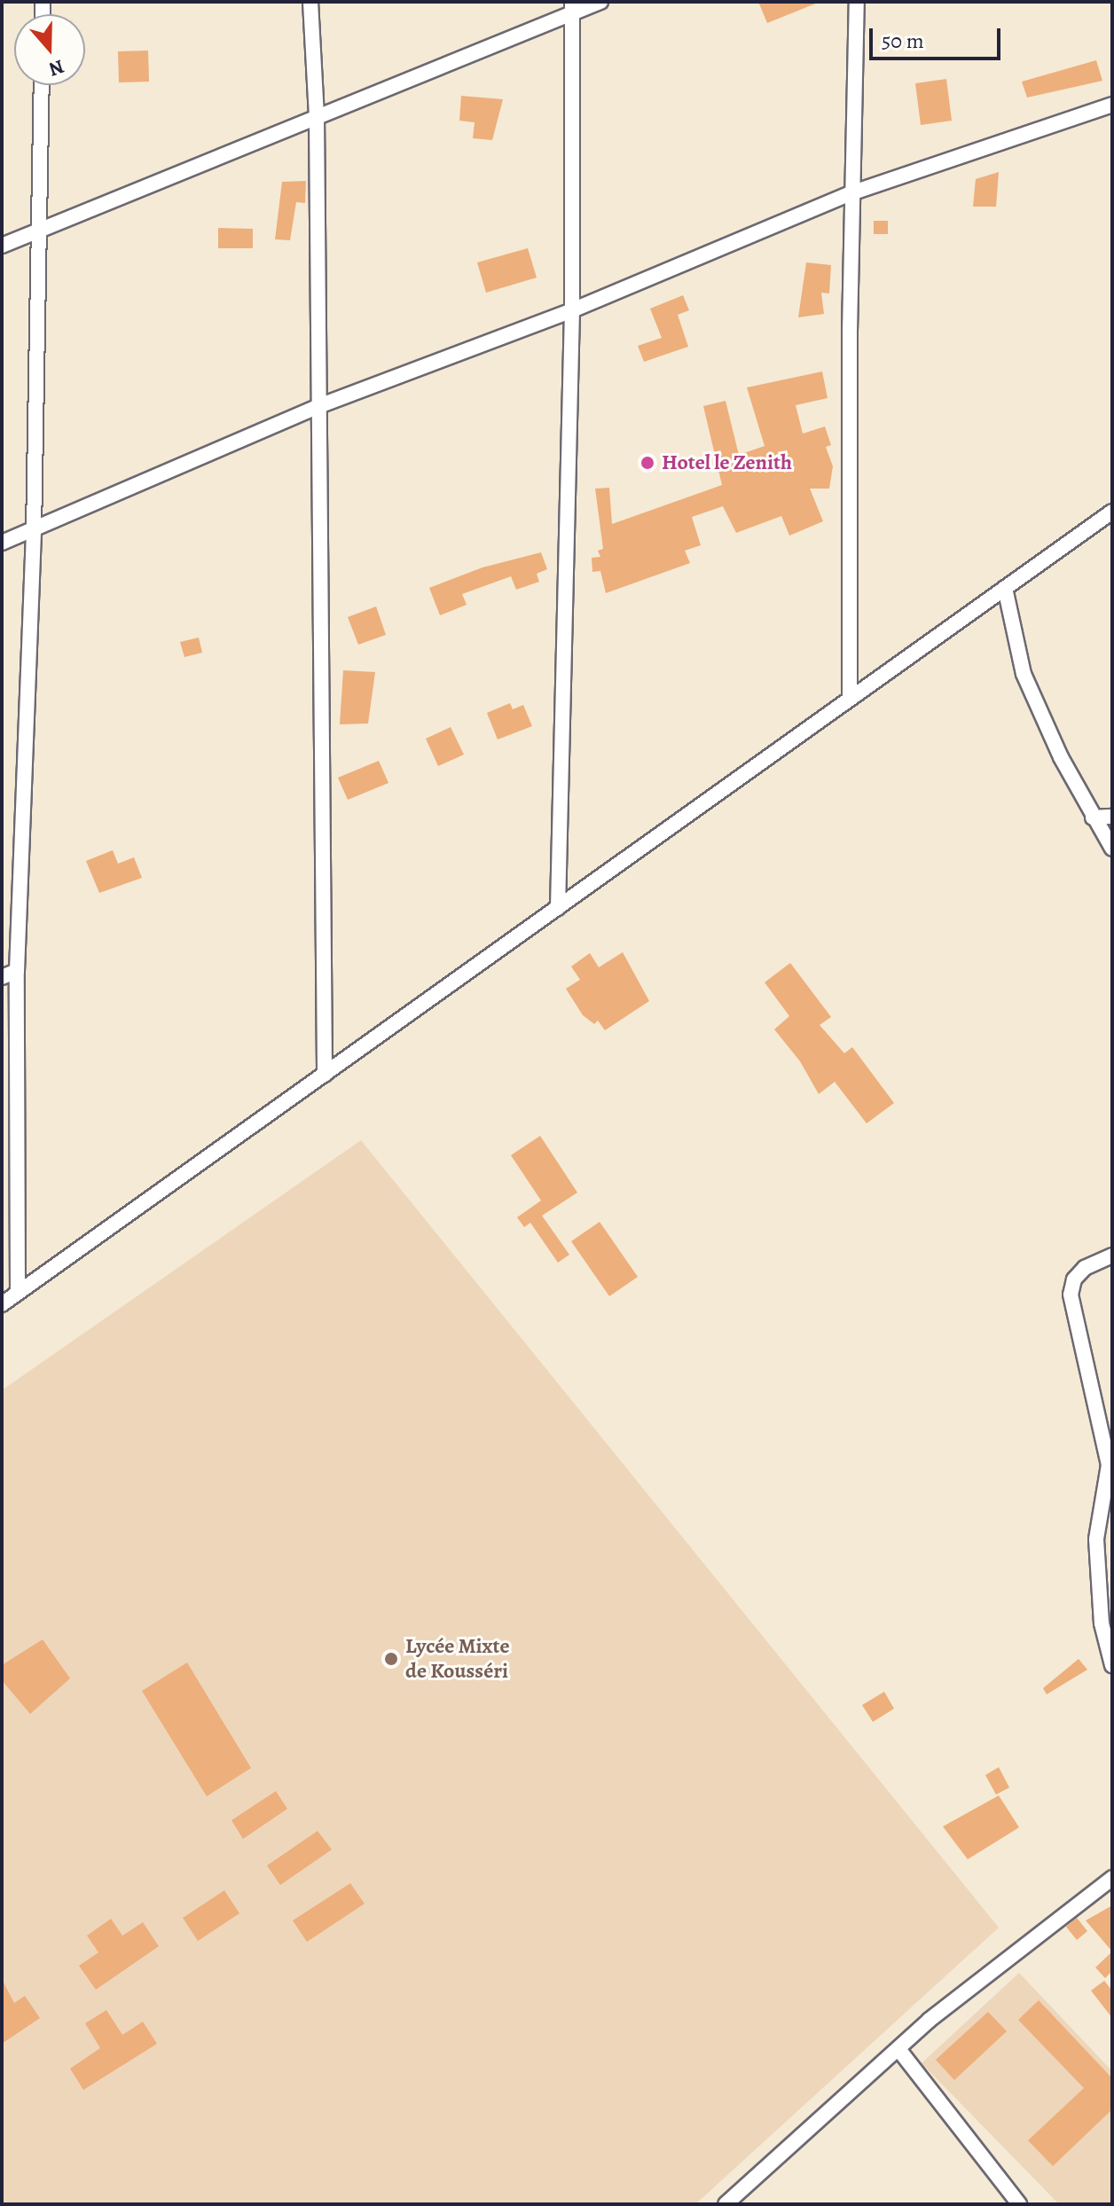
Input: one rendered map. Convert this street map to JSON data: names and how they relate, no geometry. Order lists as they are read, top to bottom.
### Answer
{
  "places": ["Hotel le Zenith", "Lycée Mixte de Kousséri"],
  "scale_bar": "50 m",
  "north": "bottom"
}
